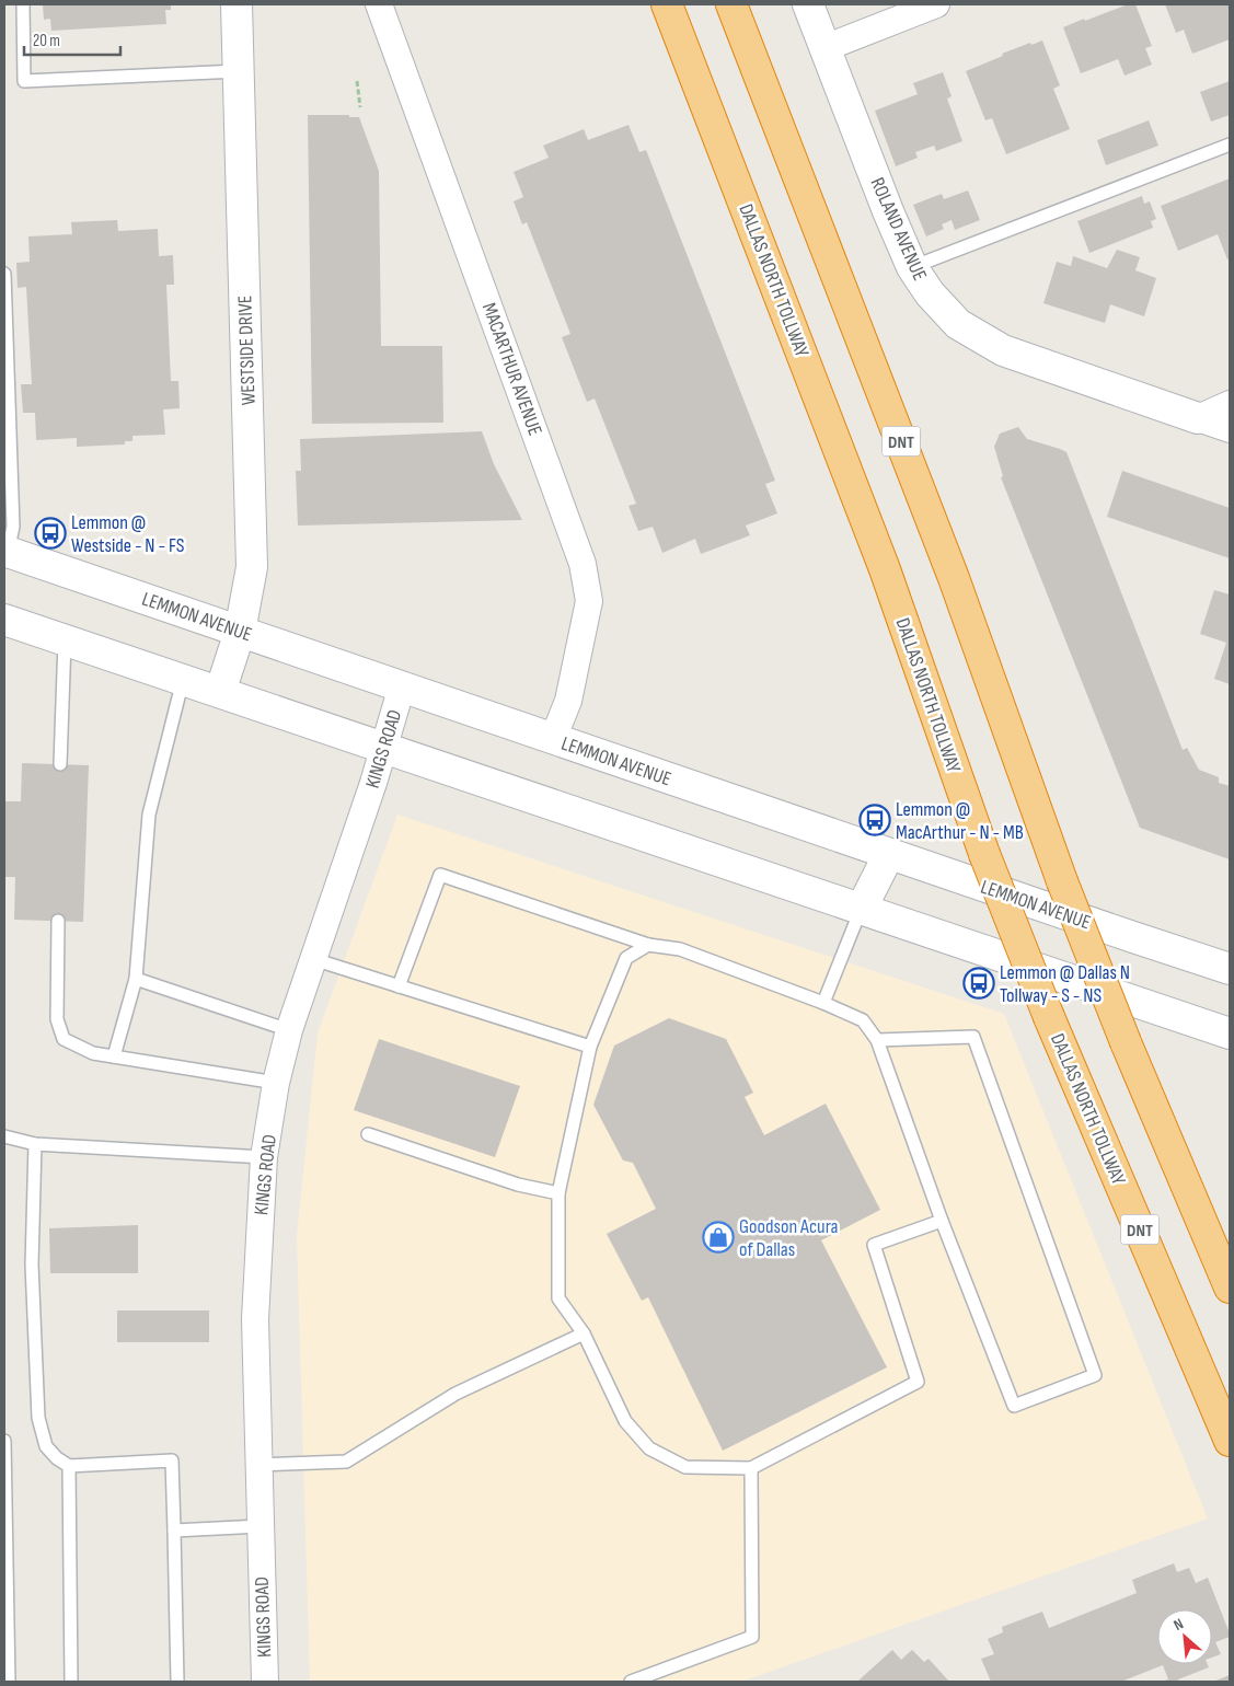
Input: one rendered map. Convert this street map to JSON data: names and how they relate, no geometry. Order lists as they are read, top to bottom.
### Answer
{
  "streets": {
    "highway": ["DALLAS NORTH TOLLWAY", "DNT"],
    "main road": ["ROLAND AVENUE", "WESTSIDE DRIVE", "LEMMON AVENUE"],
    "street": ["MACARTHUR AVENUE", "KINGS ROAD"]
  },
  "crossings": [
    ["WESTSIDE DRIVE", "LEMMON AVENUE"],
    ["MACARTHUR AVENUE", "LEMMON AVENUE"],
    ["LEMMON AVENUE", "KINGS ROAD"]
  ],
  "places": {
    "bus stop": ["Lemmon @ Westside - N - FS", "Lemmon @ MacArthur - N - MB", "Lemmon @ Dallas N Tollway - S - NS"],
    "shop": ["Goodson Acura of Dallas"]
  },
  "scale_bar": "20 m",
  "north": "top left"
}
